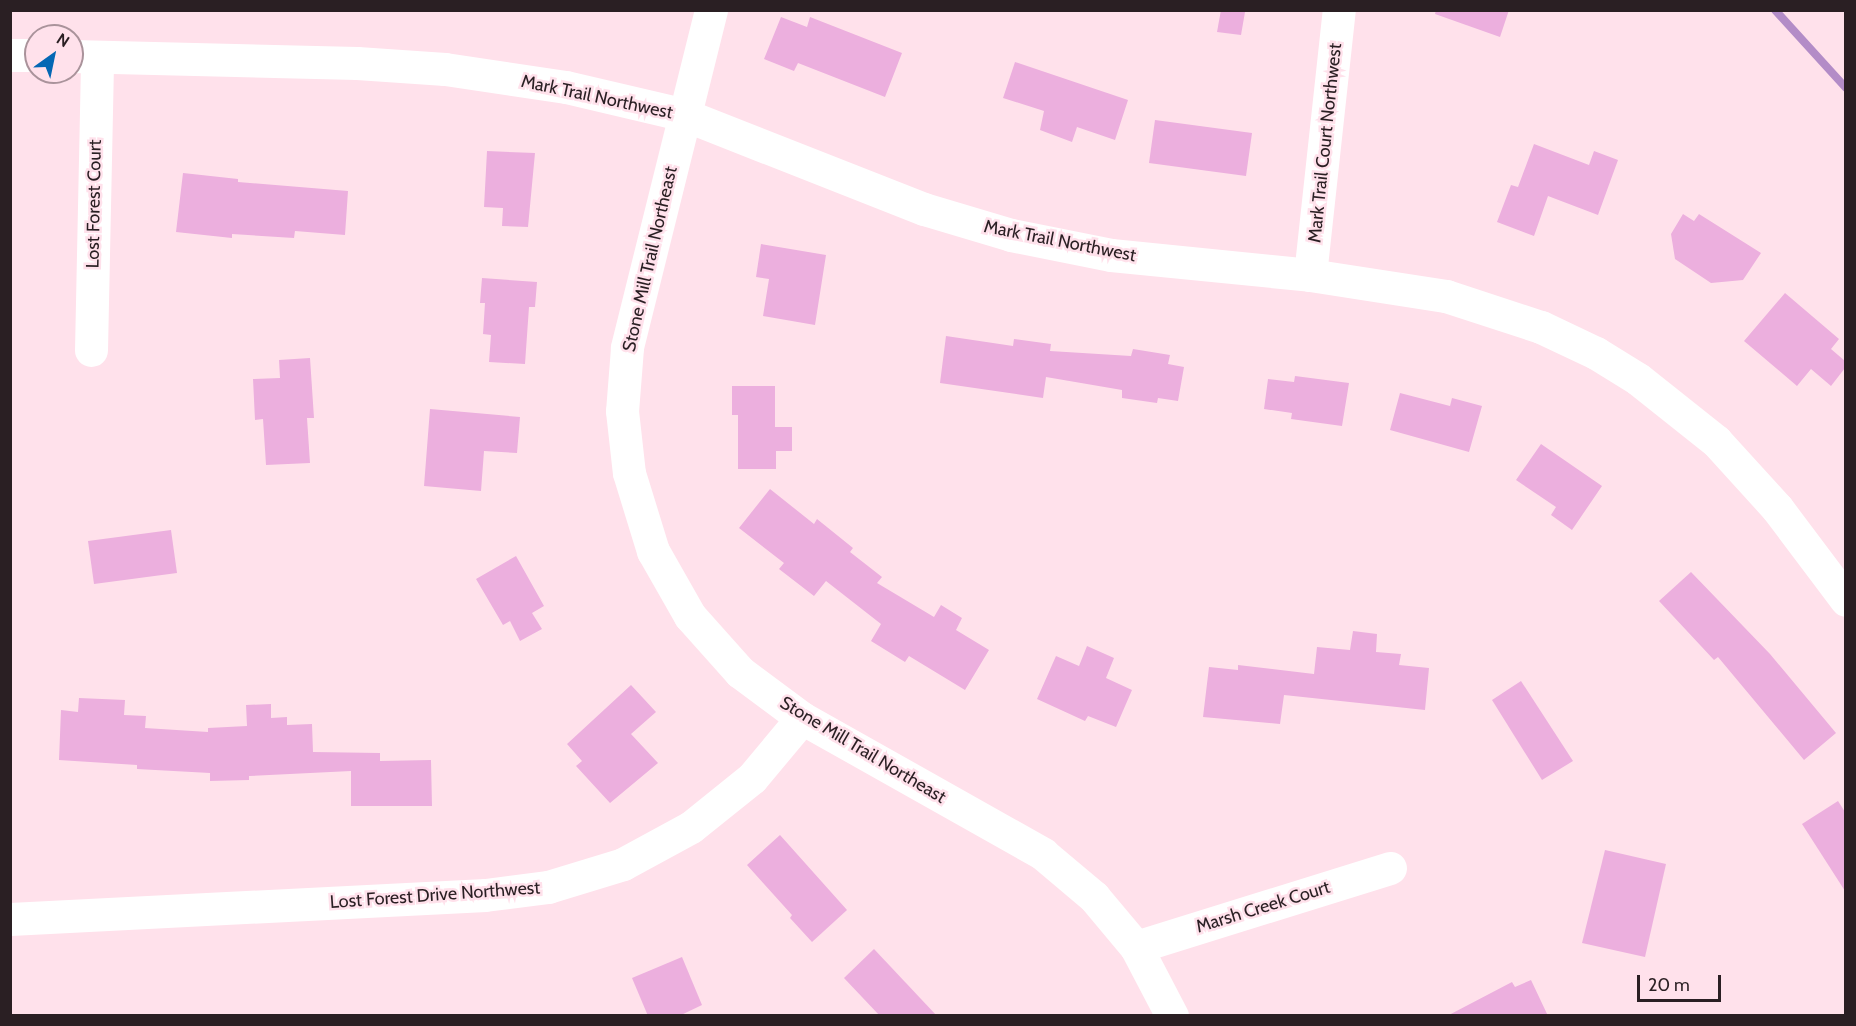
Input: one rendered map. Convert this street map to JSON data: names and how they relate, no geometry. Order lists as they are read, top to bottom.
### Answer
{
  "streets": {
    "street": [
      "Mark Trail Northwest",
      "Mark Trail Court Northwest",
      "Lost Forest Court",
      "Stone Mill Trail Northeast",
      "Lost Forest Drive Northwest",
      "Marsh Creek Court"
    ]
  },
  "crossings": [
    ["Mark Trail Northwest", "Mark Trail Court Northwest"],
    ["Mark Trail Northwest", "Lost Forest Court"],
    ["Mark Trail Northwest", "Stone Mill Trail Northeast"],
    ["Stone Mill Trail Northeast", "Lost Forest Drive Northwest"],
    ["Stone Mill Trail Northeast", "Marsh Creek Court"]
  ],
  "scale_bar": "20 m",
  "north": "top right"
}
